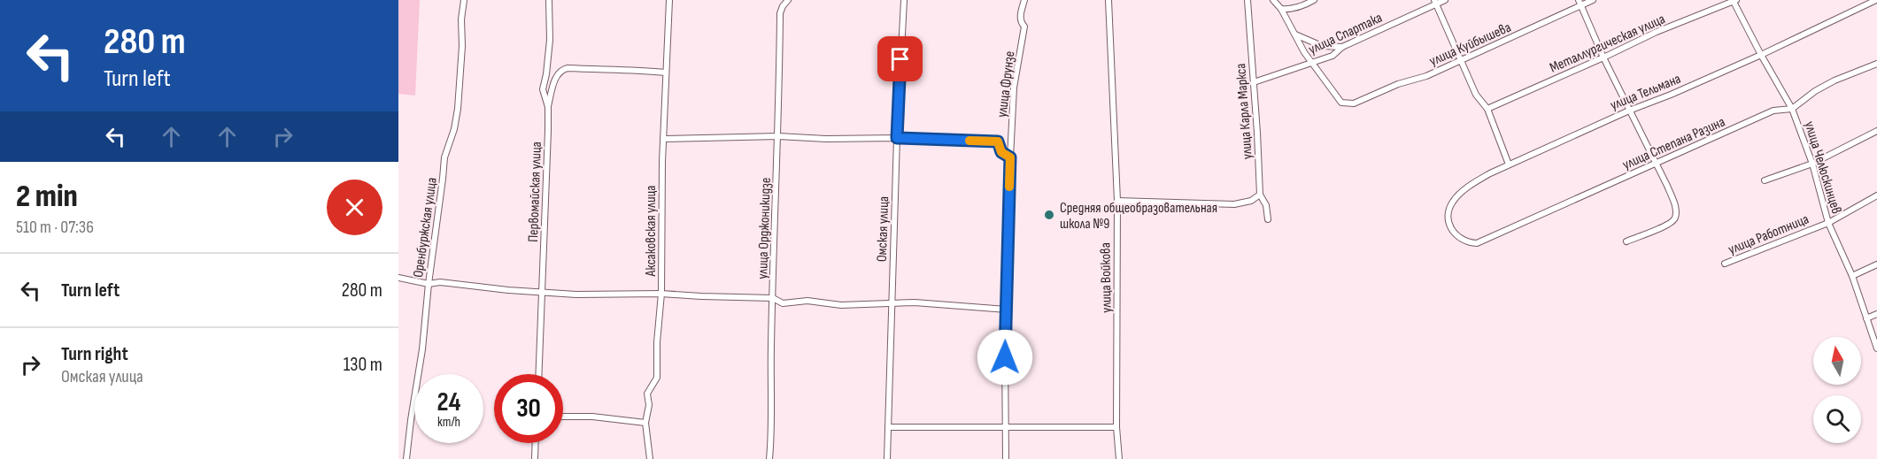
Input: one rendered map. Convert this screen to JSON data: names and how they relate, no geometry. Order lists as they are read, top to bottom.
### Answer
{
  "streets": {
    "street": [
      "улица Спартака",
      "Металлургическая улица",
      "улица Куйбышева",
      "улица Фрунзе",
      "улица Тельмана",
      "улица Карла Маркса",
      "улица Степана Разина",
      "улица Челюскинцев",
      "Первомайская улица",
      "Оренбуржская улица",
      "улица Орджоникидзе",
      "Омская улица",
      "Аксаковская улица",
      "улица Работница",
      "улица Войкова"
    ]
  },
  "crossings": [
    ["улица Спартака", "улица Куйбышева"],
    ["улица Спартака", "улица Карла Маркса"],
    ["Металлургическая улица", "улица Челюскинцев"],
    ["улица Тельмана", "улица Степана Разина"],
    ["улица Тельмана", "улица Челюскинцев"],
    ["улица Степана Разина", "улица Челюскинцев"],
    ["улица Челюскинцев", "улица Работница"]
  ],
  "places": ["Средняя общеобразовательная школа №9"],
  "north": "top",
  "page": {
    "turn": ["280 m", "Turn left"],
    "heading": ["2 min", "510 m · 07:36"],
    "list": [
      {
        "name": "Turn left",
        "value": "280 m"
      },
      {
        "name": "Turn right",
        "note": "Омская улица",
        "value": "130 m"
      }
    ],
    "speed": "24 km/h",
    "limit": "30"
  }
}
